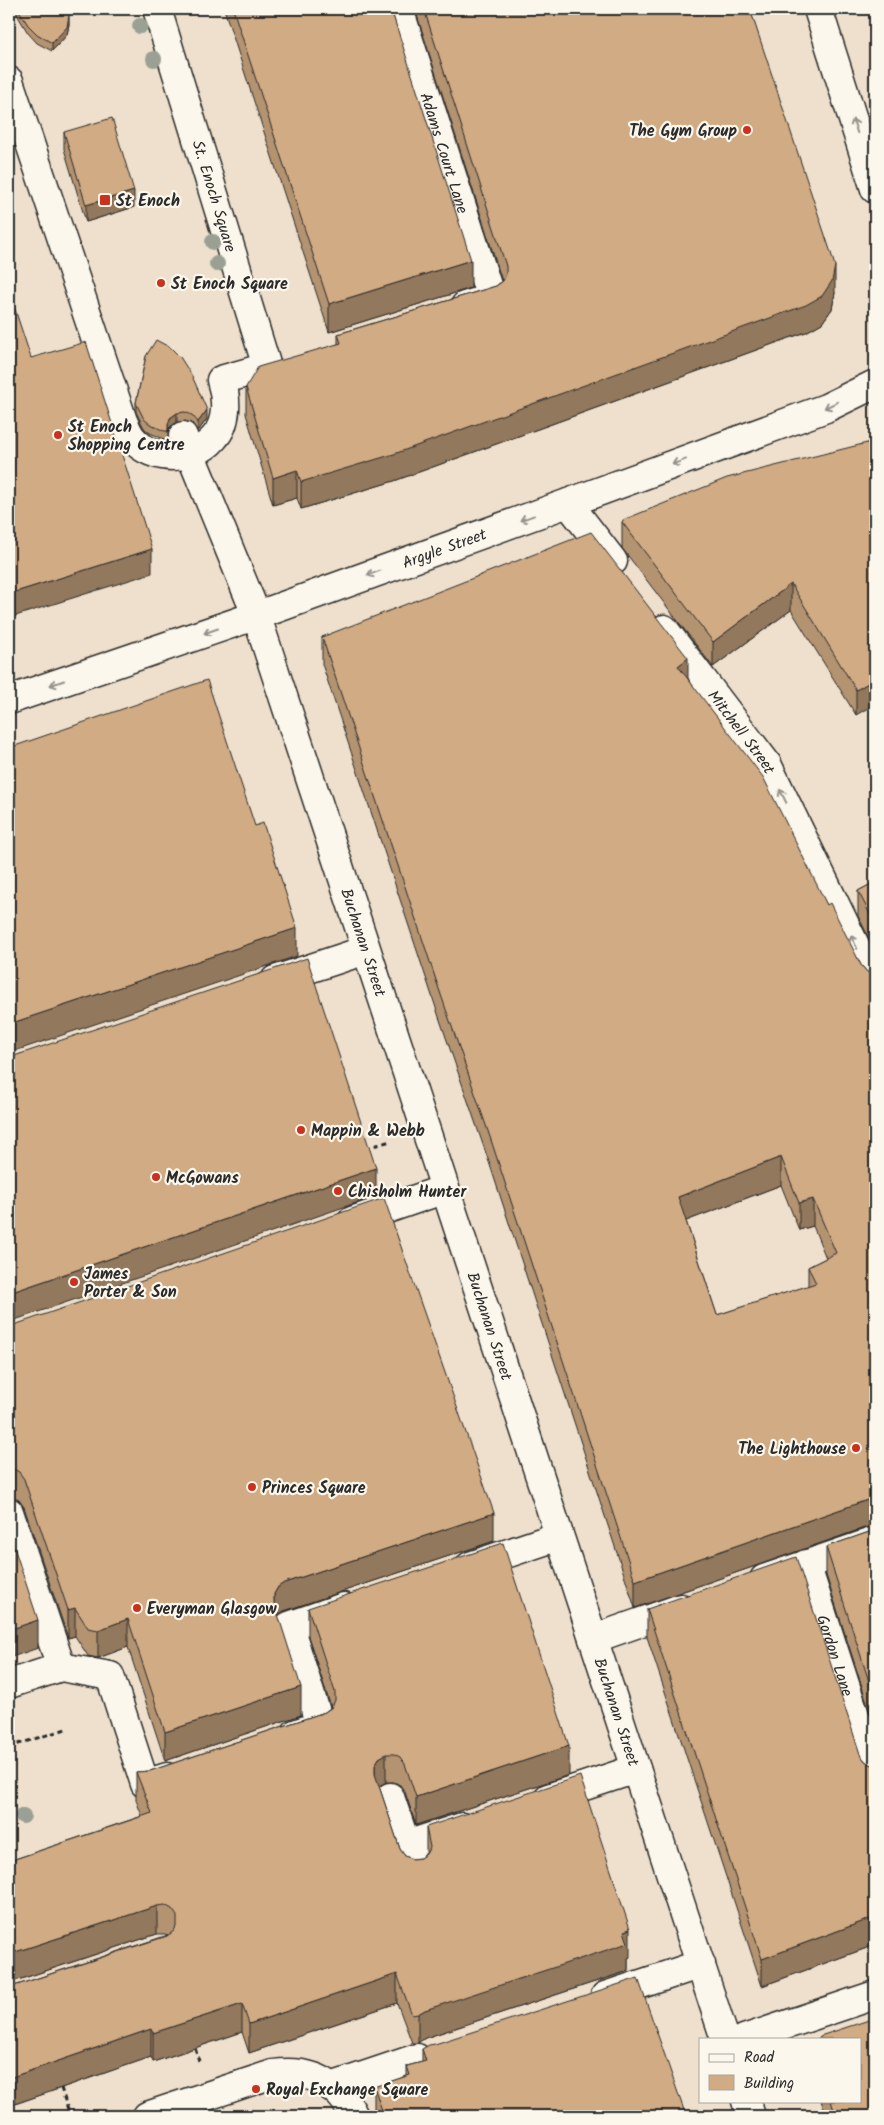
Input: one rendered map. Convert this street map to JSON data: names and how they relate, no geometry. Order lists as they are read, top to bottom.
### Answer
{
  "streets": {
    "street": [
      "Adams Court Lane",
      "St. Enoch Square",
      "Argyle Street",
      "Mitchell Street",
      "Buchanan Street",
      "Gordon Lane"
    ]
  },
  "crossings": [
    ["Argyle Street", "Buchanan Street"]
  ],
  "one_way": ["Argyle Street", "Mitchell Street"],
  "places": {
    "other": [
      "The Gym Group",
      "St Enoch Square",
      "St Enoch Shopping Centre",
      "Mappin & Webb",
      "McGowans",
      "Chisholm Hunter",
      "James Porter & Son",
      "The Lighthouse",
      "Princes Square",
      "Everyman Glasgow",
      "Royal Exchange Square"
    ],
    "transit": ["St Enoch"]
  },
  "legend": ["Road", "Building"]
}
